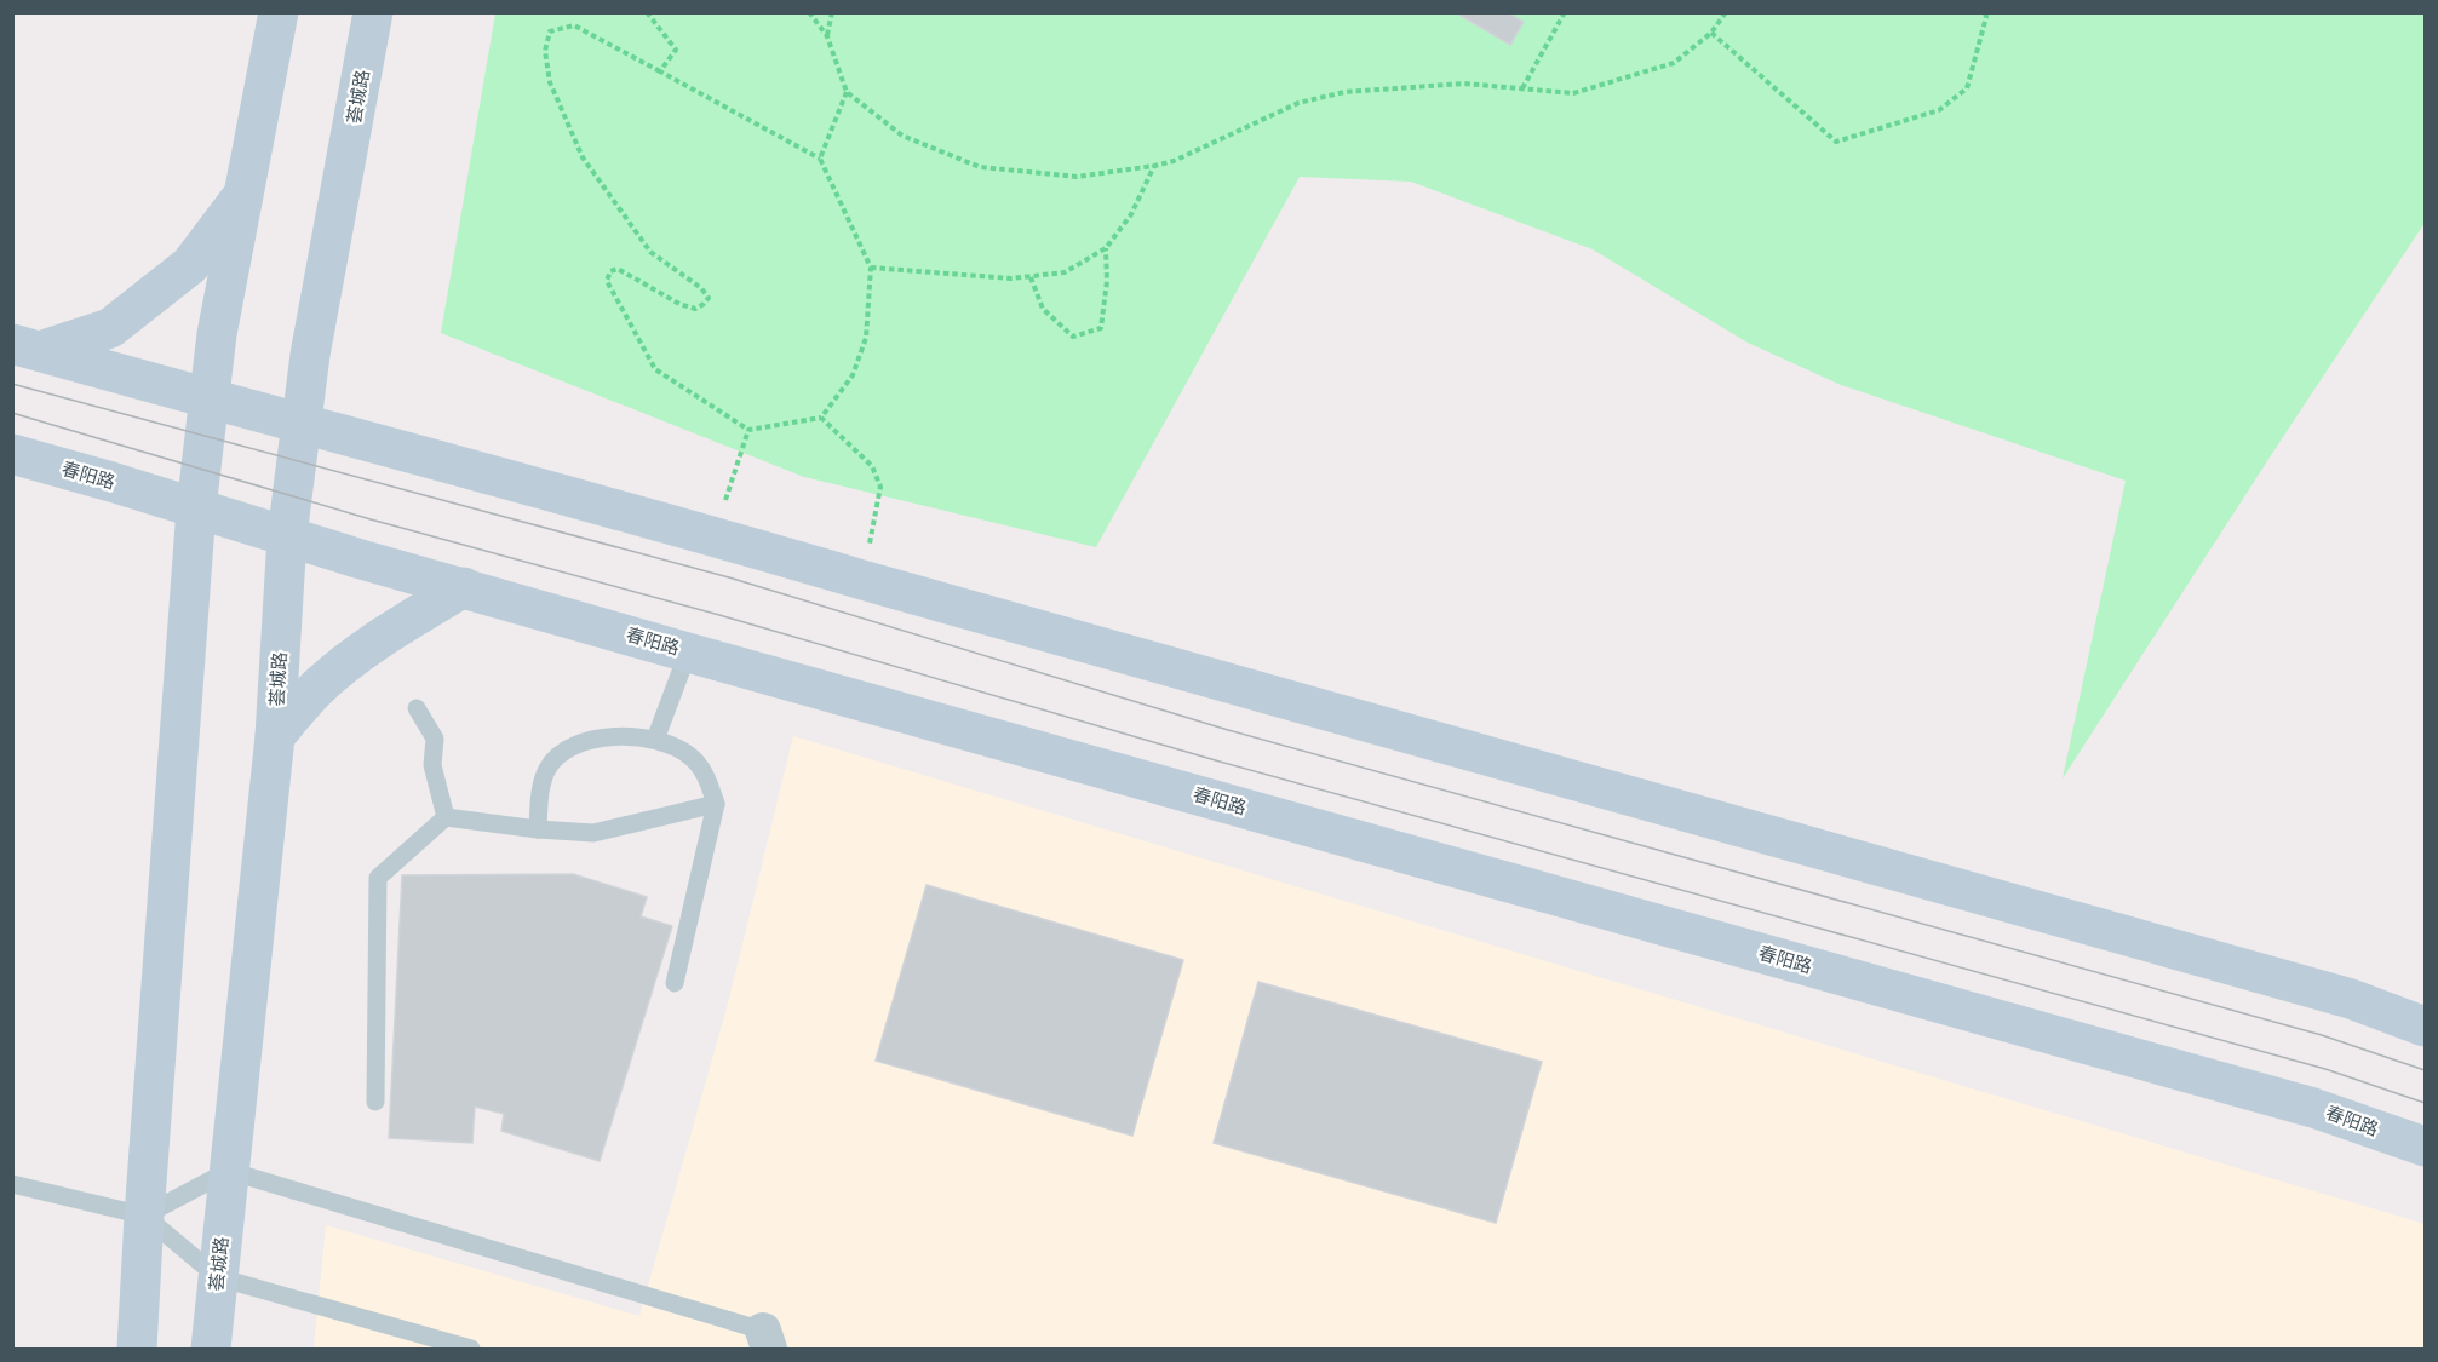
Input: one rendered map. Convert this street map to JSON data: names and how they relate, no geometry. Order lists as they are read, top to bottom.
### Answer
{
  "streets": {
    "main road": ["荟城路", "春阳路"]
  },
  "crossings": [
    ["荟城路", "春阳路"]
  ]
}
